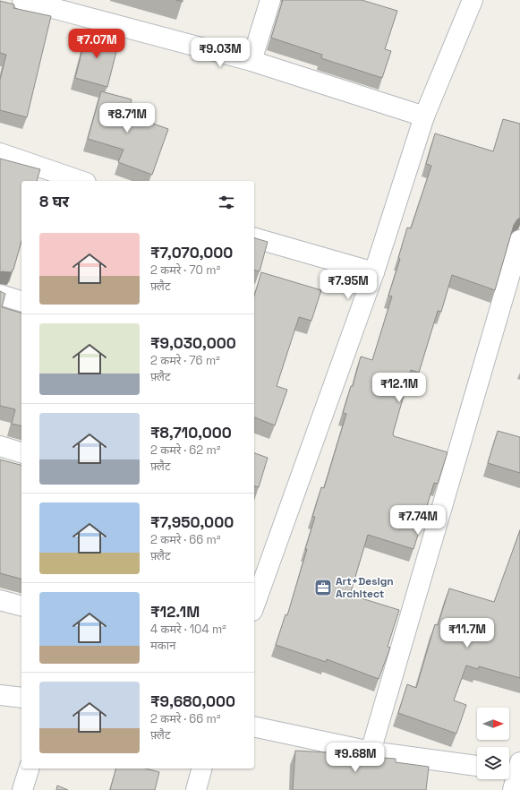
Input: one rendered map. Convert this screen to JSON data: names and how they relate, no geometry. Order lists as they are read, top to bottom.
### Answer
{
  "places": {
    "office": ["Art+Design Architect"]
  },
  "north": "right",
  "page": {
    "price": [
      "₹7.07M",
      "₹9.03M",
      "₹8.71M",
      "₹7.95M",
      "₹12.1M",
      "₹7.74M",
      "₹11.7M",
      "₹9.68M"
    ],
    "heading": "8 घर",
    "list": [
      {
        "name": "₹7,070,000",
        "note": "2 कमरे · 70 m² · फ़्लैट"
      },
      {
        "name": "₹9,030,000",
        "note": "2 कमरे · 76 m² · फ़्लैट"
      },
      {
        "name": "₹8,710,000",
        "note": "2 कमरे · 62 m² · फ़्लैट"
      },
      {
        "name": "₹7,950,000",
        "note": "2 कमरे · 66 m² · फ़्लैट"
      },
      {
        "name": "₹12.1M",
        "note": "4 कमरे · 104 m² · मकान"
      },
      {
        "name": "₹9,680,000",
        "note": "2 कमरे · 66 m² · फ़्लैट"
      }
    ]
  }
}
